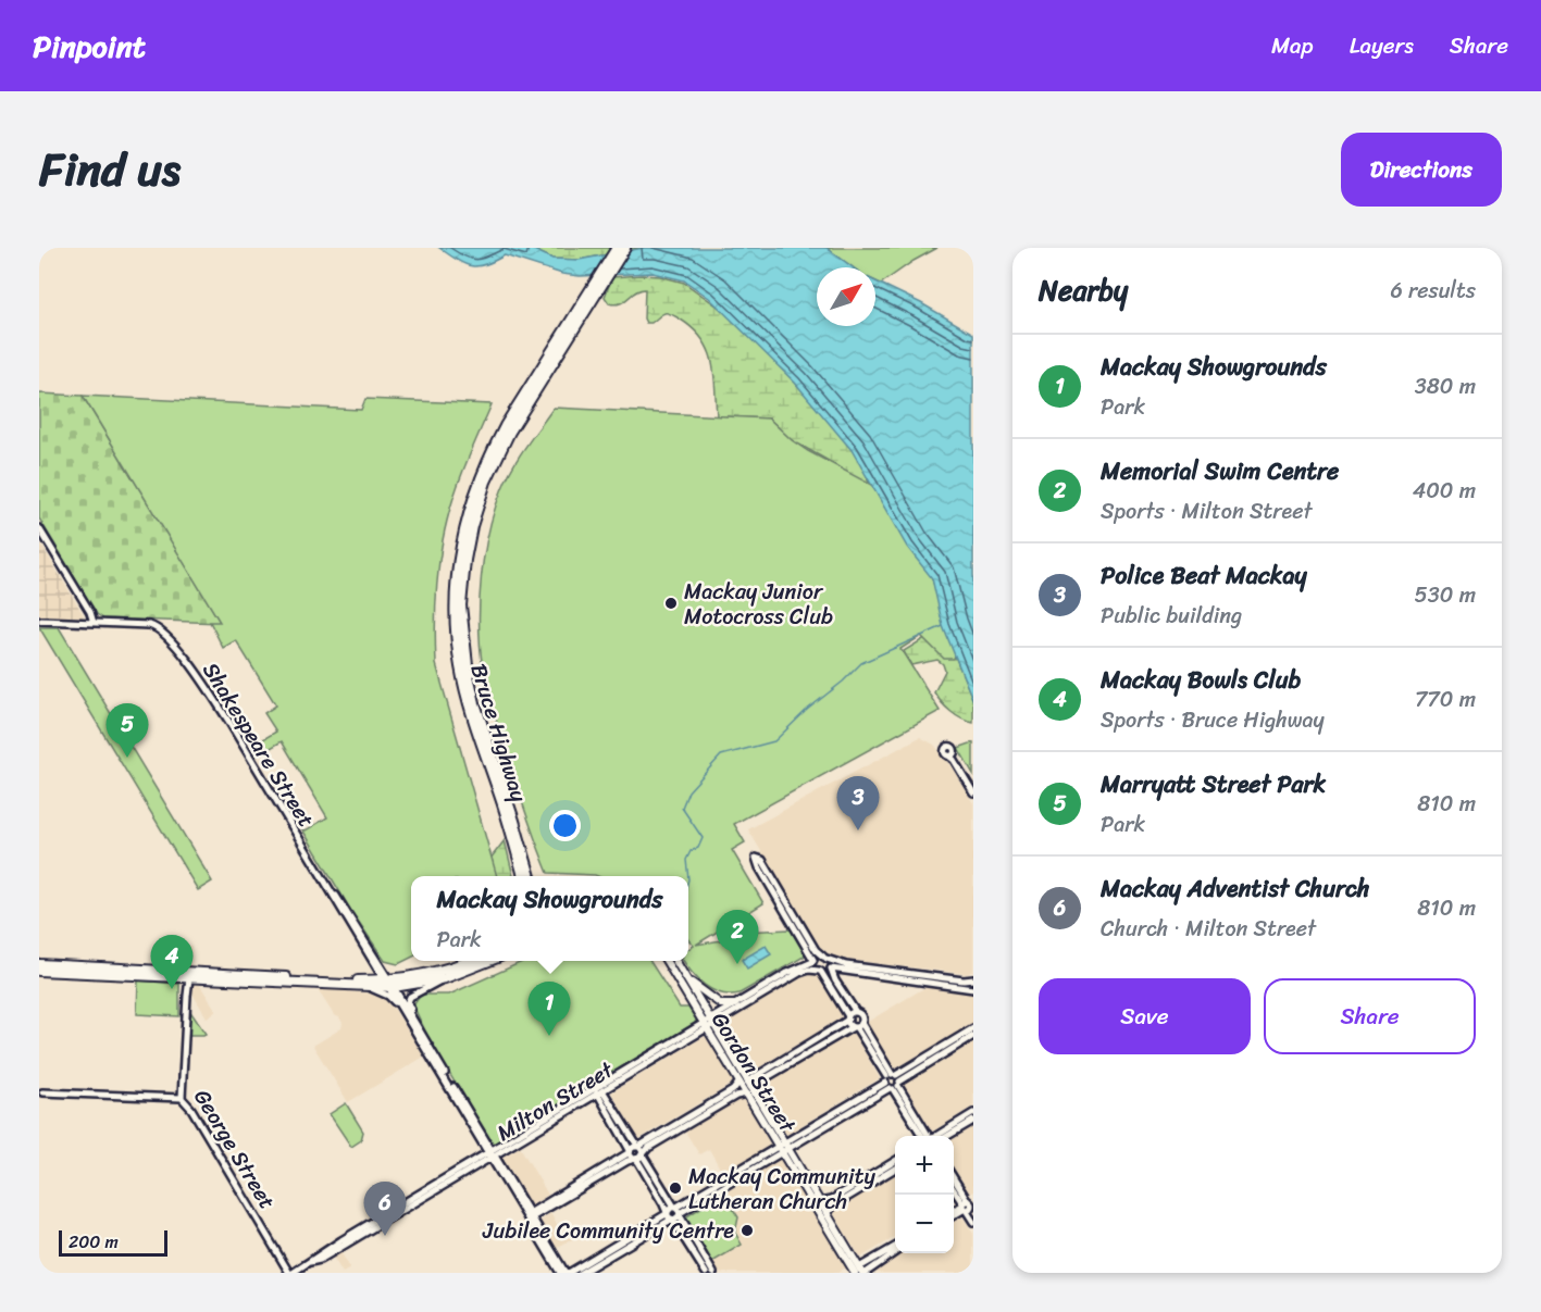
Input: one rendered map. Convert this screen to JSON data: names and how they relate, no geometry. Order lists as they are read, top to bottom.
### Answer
{
  "streets": {
    "highway": ["Bruce Highway"],
    "main road": ["Gordon Street"],
    "street": ["Shakespeare Street", "Milton Street", "George Street"]
  },
  "crossings": [
    ["Shakespeare Street", "Milton Street"],
    ["Gordon Street", "Milton Street"],
    ["Milton Street", "George Street"]
  ],
  "places": ["Mackay Junior Motocross Club", "Mackay Community Lutheran Church", "Jubilee Community Centre"],
  "scale_bar": "200 m",
  "north": "top right",
  "page": {
    "header": "Pinpoint",
    "nav": ["Map", "Layers", "Share"],
    "title": "Find us",
    "buttons": [
      "Directions",
      ["Save", "Share"]
    ],
    "heading": ["Nearby", "6 results"],
    "list": [
      {
        "mark": "1",
        "name": "Mackay Showgrounds",
        "note": "Park",
        "value": "380 m"
      },
      {
        "mark": "2",
        "name": "Memorial Swim Centre",
        "note": "Sports · Milton Street",
        "value": "400 m"
      },
      {
        "mark": "3",
        "name": "Police Beat Mackay",
        "note": "Public building",
        "value": "530 m"
      },
      {
        "mark": "4",
        "name": "Mackay Bowls Club",
        "note": "Sports · Bruce Highway",
        "value": "770 m"
      },
      {
        "mark": "5",
        "name": "Marryatt Street Park",
        "note": "Park",
        "value": "810 m"
      },
      {
        "mark": "6",
        "name": "Mackay Adventist Church",
        "note": "Church · Milton Street",
        "value": "810 m"
      }
    ],
    "pins": [
      "5",
      "3",
      "2",
      "4",
      "1",
      "6"
    ],
    "popup": ["Mackay Showgrounds", "Park"],
    "map_buttons": ["+", "−"],
    "scale": "200 m"
  }
}
